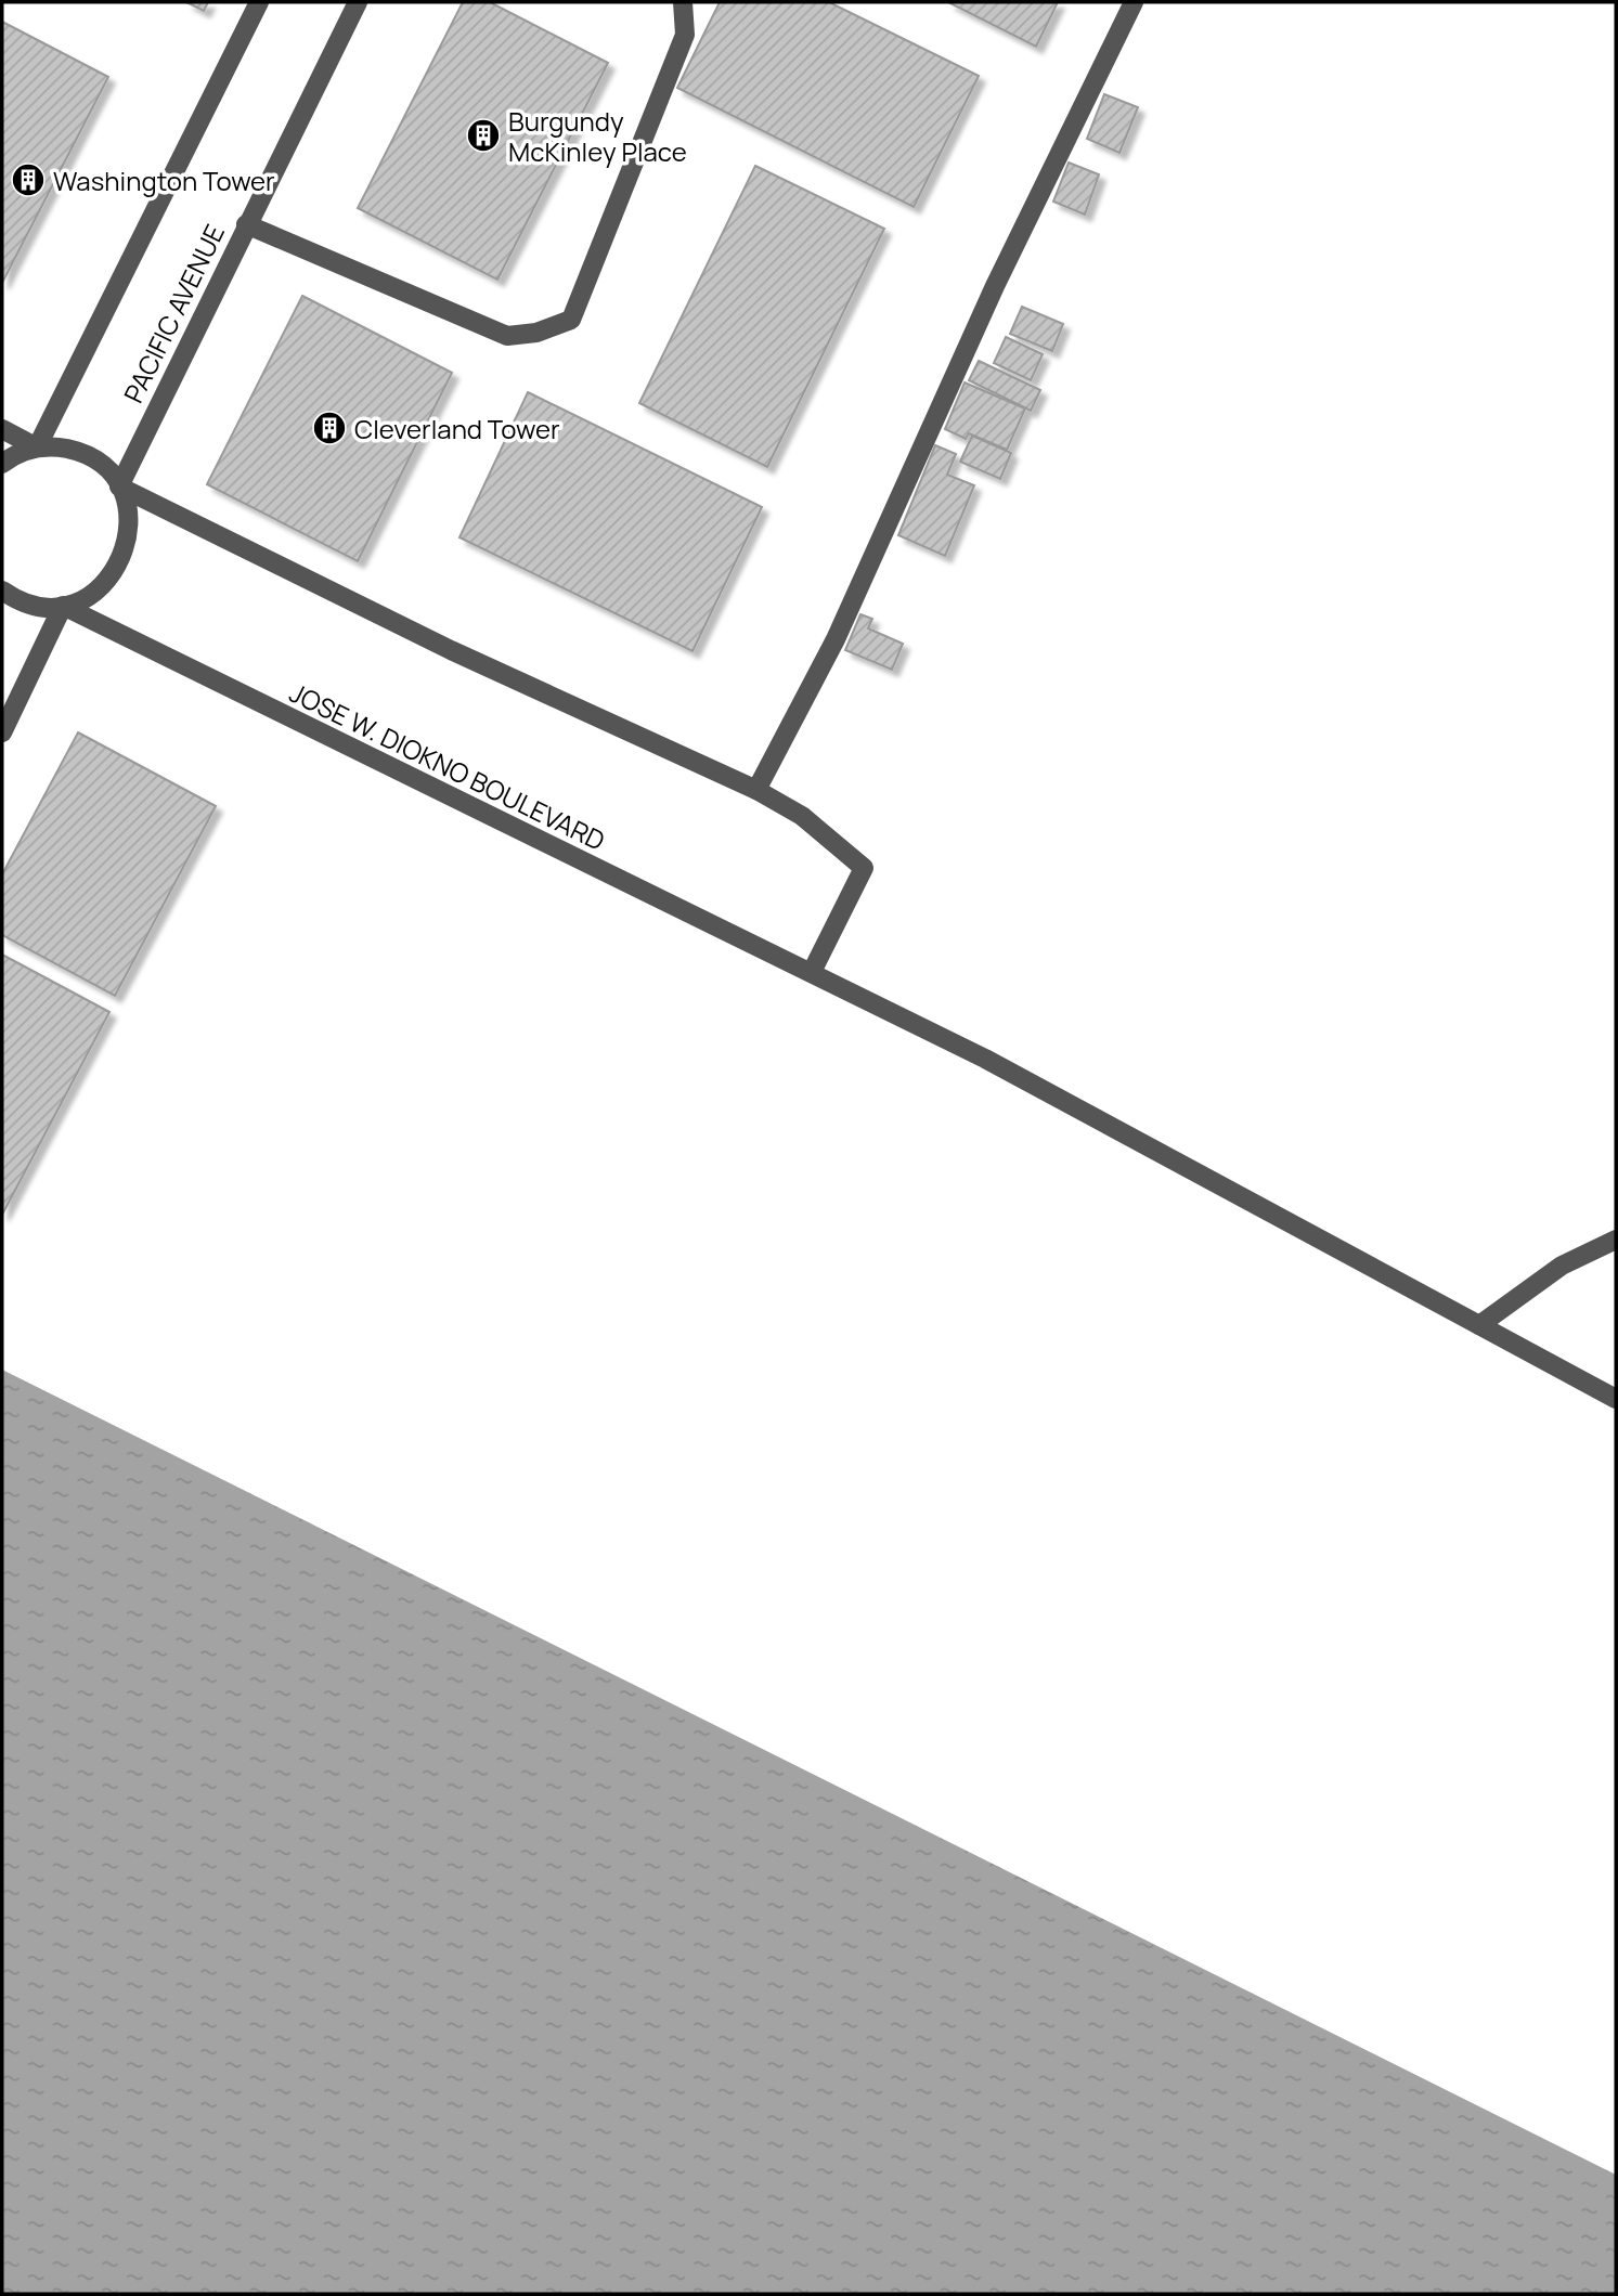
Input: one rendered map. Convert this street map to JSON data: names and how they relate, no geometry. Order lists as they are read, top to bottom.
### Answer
{
  "streets": {
    "street": ["PACIFIC AVENUE", "JOSE W. DIOKNO BOULEVARD"]
  },
  "places": {
    "building": ["Burgundy McKinley Place", "Washington Tower", "Cleverland Tower"]
  }
}
